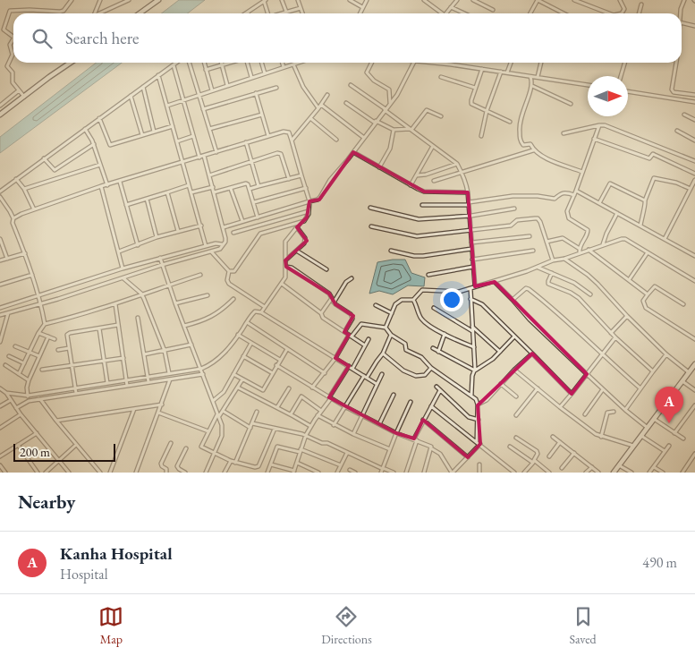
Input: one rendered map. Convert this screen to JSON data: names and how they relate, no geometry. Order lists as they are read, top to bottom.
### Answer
{
  "scale_bar": "200 m",
  "north": "right",
  "page": {
    "search": "Search here",
    "pins": "A",
    "scale": "200 m",
    "heading": "Nearby",
    "list": [
      {
        "mark": "A",
        "name": "Kanha Hospital",
        "note": "Hospital",
        "value": "490 m"
      }
    ],
    "nav": ["Map", "Directions", "Saved"]
  }
}
